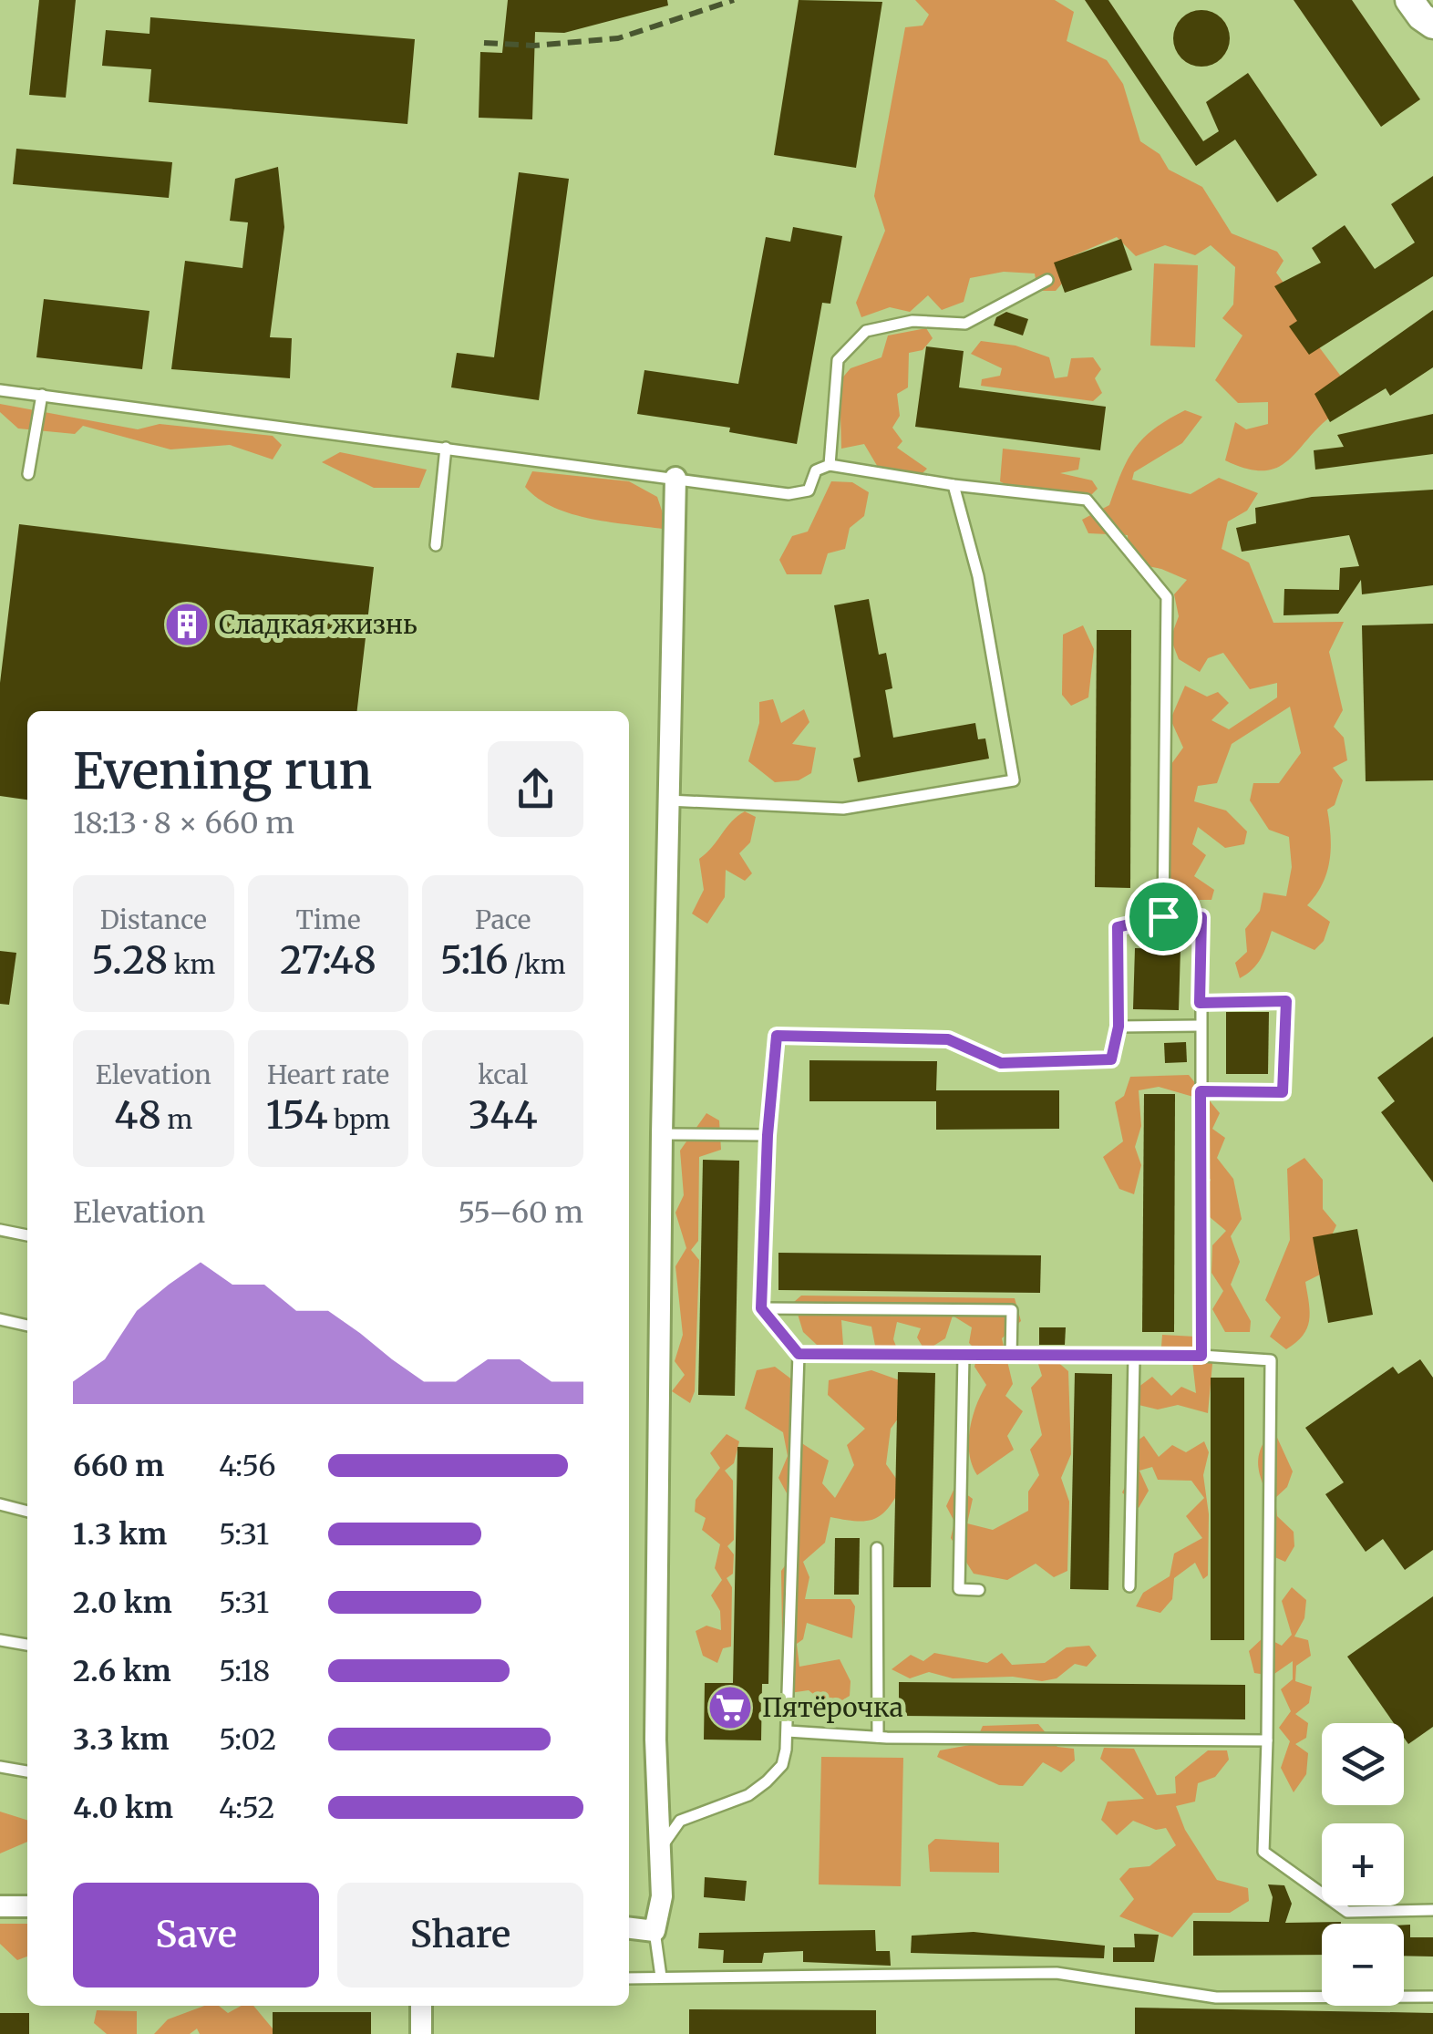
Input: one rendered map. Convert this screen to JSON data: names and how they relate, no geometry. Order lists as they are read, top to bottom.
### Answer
{
  "places": {
    "building": ["Сладкая жизнь"],
    "supermarket": ["Пятёрочка"]
  },
  "page": {
    "heading": ["Evening run", "18:13 · 8 × 660 m"],
    "stats": [
      ["Distance", "5.28 km"],
      ["Time", "27:48"],
      ["Pace", "5:16 /km"],
      ["Elevation", "48 m"],
      ["Heart rate", "154 bpm"],
      ["kcal", "344"]
    ],
    "chart": ["Elevation", "55–60 m"],
    "list": [
      {
        "name": "660 m",
        "note": "4:56"
      },
      {
        "name": "1.3 km",
        "note": "5:31"
      },
      {
        "name": "2.0 km",
        "note": "5:31"
      },
      {
        "name": "2.6 km",
        "note": "5:18"
      },
      {
        "name": "3.3 km",
        "note": "5:02"
      },
      {
        "name": "4.0 km",
        "note": "4:52"
      }
    ],
    "map_buttons": ["+", "−"],
    "buttons": ["Save", "Share"]
  }
}
